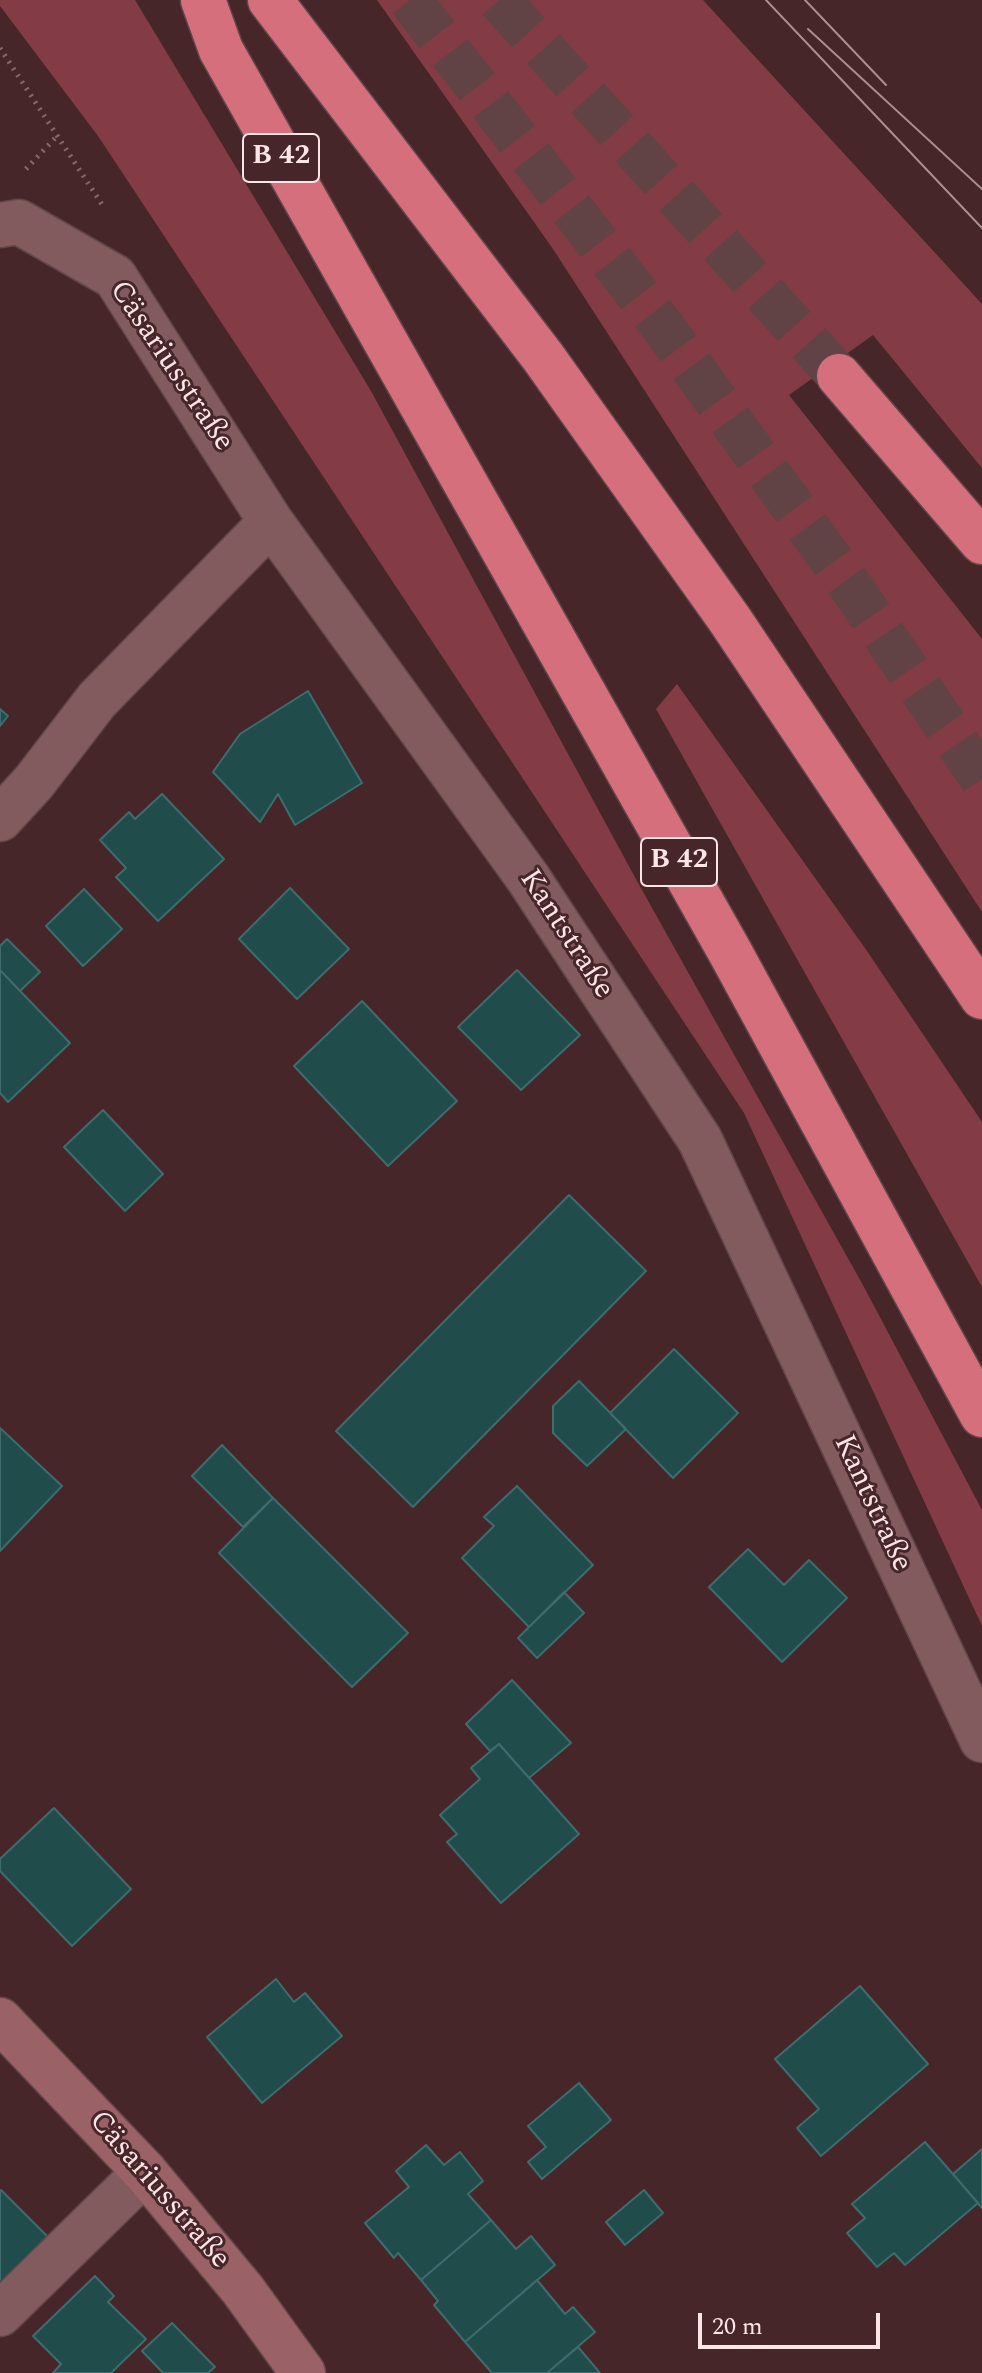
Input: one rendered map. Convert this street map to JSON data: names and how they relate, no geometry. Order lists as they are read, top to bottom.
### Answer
{
  "streets": {
    "highway": ["B 42"],
    "main road": ["Cäsariusstraße"],
    "street": ["Kantstraße"]
  },
  "crossings": [
    ["Cäsariusstraße", "Kantstraße"]
  ],
  "scale_bar": "20 m"
}
